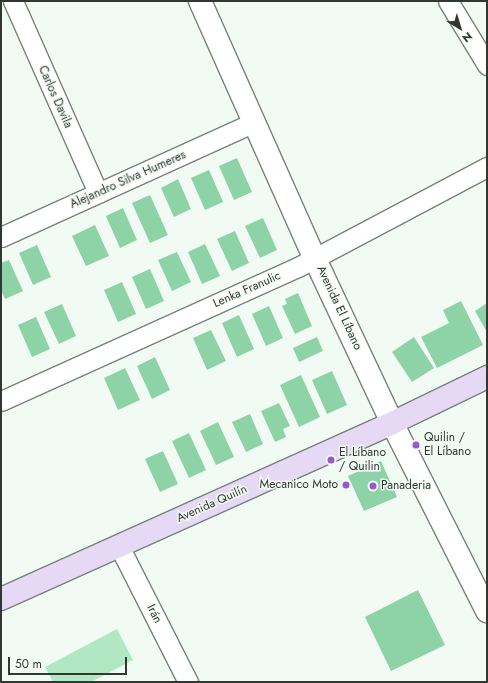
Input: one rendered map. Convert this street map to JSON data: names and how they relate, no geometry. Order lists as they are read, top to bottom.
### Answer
{
  "streets": {
    "main road": ["Avenida El Líbano", "Avenida Quilín"],
    "street": [
      "Carlos Davila",
      "Alejandro Silva Humeres",
      "Lenka Franulic",
      "Irán"
    ]
  },
  "crossings": [
    ["Carlos Davila", "Alejandro Silva Humeres"],
    ["Alejandro Silva Humeres", "Avenida El Líbano"],
    ["Lenka Franulic", "Avenida El Líbano"],
    ["Avenida El Líbano", "Avenida Quilín"],
    ["Avenida Quilín", "Irán"]
  ],
  "places": [
    "Quilin / El Líbano",
    "El Líbano / Quilin",
    "Mecanico Moto",
    "Panaderia"
  ],
  "scale_bar": "50 m",
  "north": "bottom right"
}
